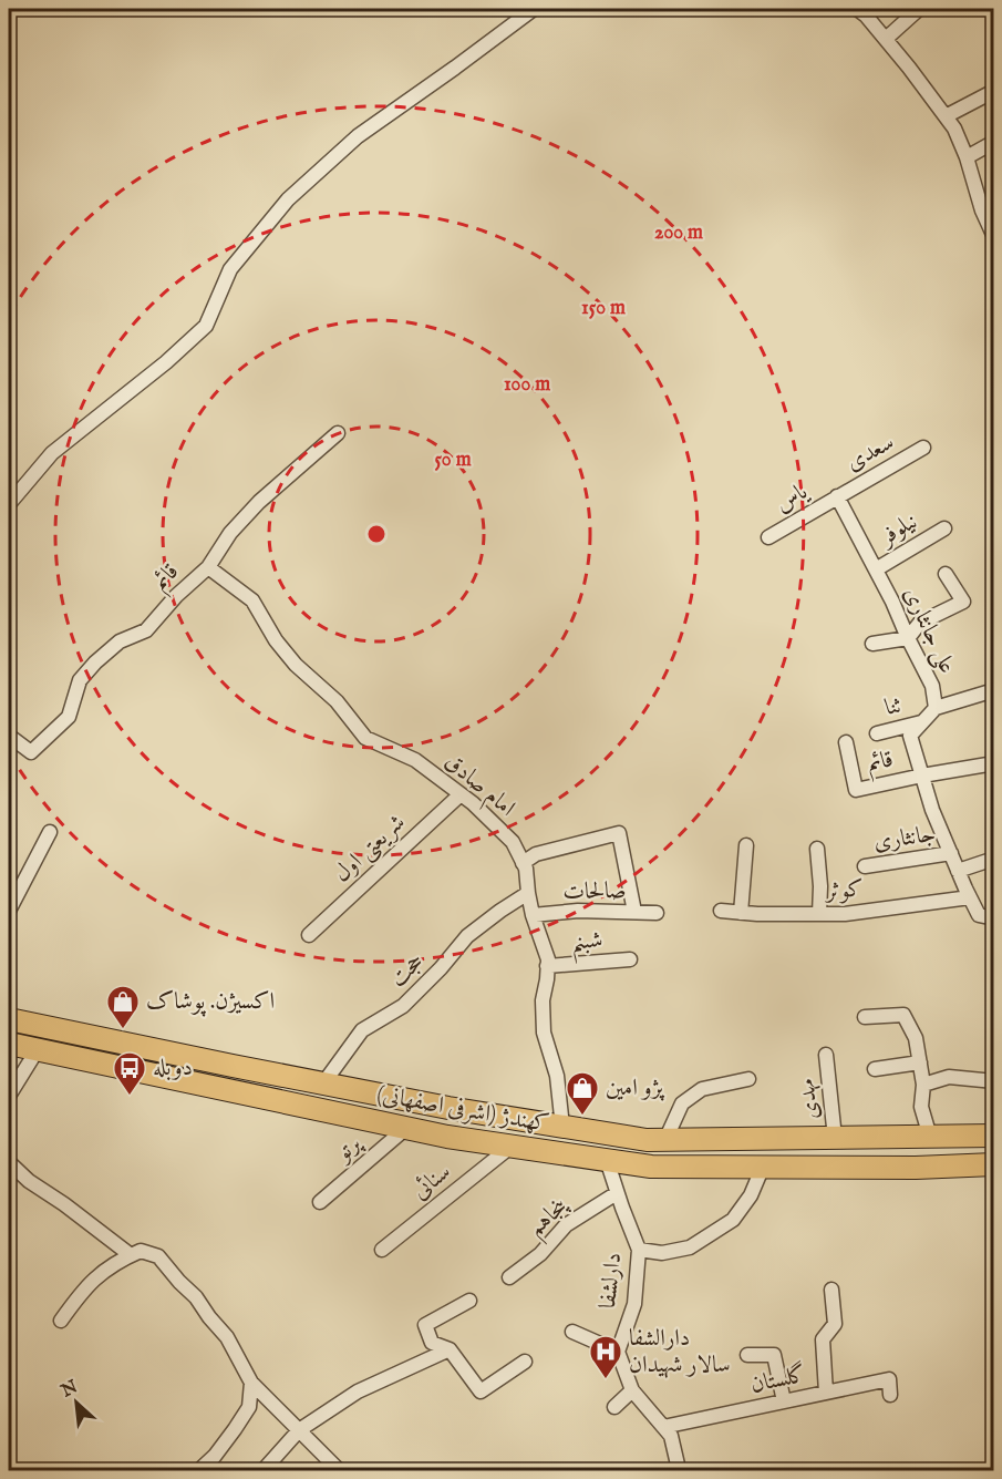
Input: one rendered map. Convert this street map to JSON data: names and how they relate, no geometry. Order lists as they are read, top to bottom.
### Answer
{
  "streets": {
    "main road": ["کهندژ (اشرفی اصفهانی)"],
    "street": [
      "سعدی",
      "یاس",
      "نیلوفر",
      "قائم",
      "علی جانثاری",
      "ثنا",
      "امام صادق",
      "جانثاری",
      "شریعتی اول",
      "کوثر",
      "صالحات",
      "شبنم",
      "حجت",
      "مهدی",
      "پرتو",
      "سنائی",
      "پنجاهم",
      "دارلشفا",
      "گلستان"
    ]
  },
  "crossings": [
    ["سعدی", "یاس"],
    ["سعدی", "علی جانثاری"],
    ["یاس", "علی جانثاری"],
    ["نیلوفر", "علی جانثاری"],
    ["قائم", "امام صادق"],
    ["علی جانثاری", "ثنا"],
    ["امام صادق", "شریعتی اول"],
    ["امام صادق", "صالحات"],
    ["امام صادق", "شبنم"],
    ["امام صادق", "حجت"],
    ["امام صادق", "کهندژ (اشرفی اصفهانی)"],
    ["حجت", "کهندژ (اشرفی اصفهانی)"],
    ["مهدی", "کهندژ (اشرفی اصفهانی)"],
    ["کهندژ (اشرفی اصفهانی)", "پرتو"],
    ["کهندژ (اشرفی اصفهانی)", "سنائی"],
    ["کهندژ (اشرفی اصفهانی)", "دارلشفا"],
    ["پنجاهم", "دارلشفا"]
  ],
  "places": {
    "shop": ["اکسیژن. پوشاک", "پژو امین"],
    "bus stop": ["دوبله"],
    "hospital": ["دارالشفا سالار شهیدان"]
  },
  "north": "top left",
  "rings": [
    "200 m",
    "150 m",
    "100 m",
    "50 m"
  ]
}
